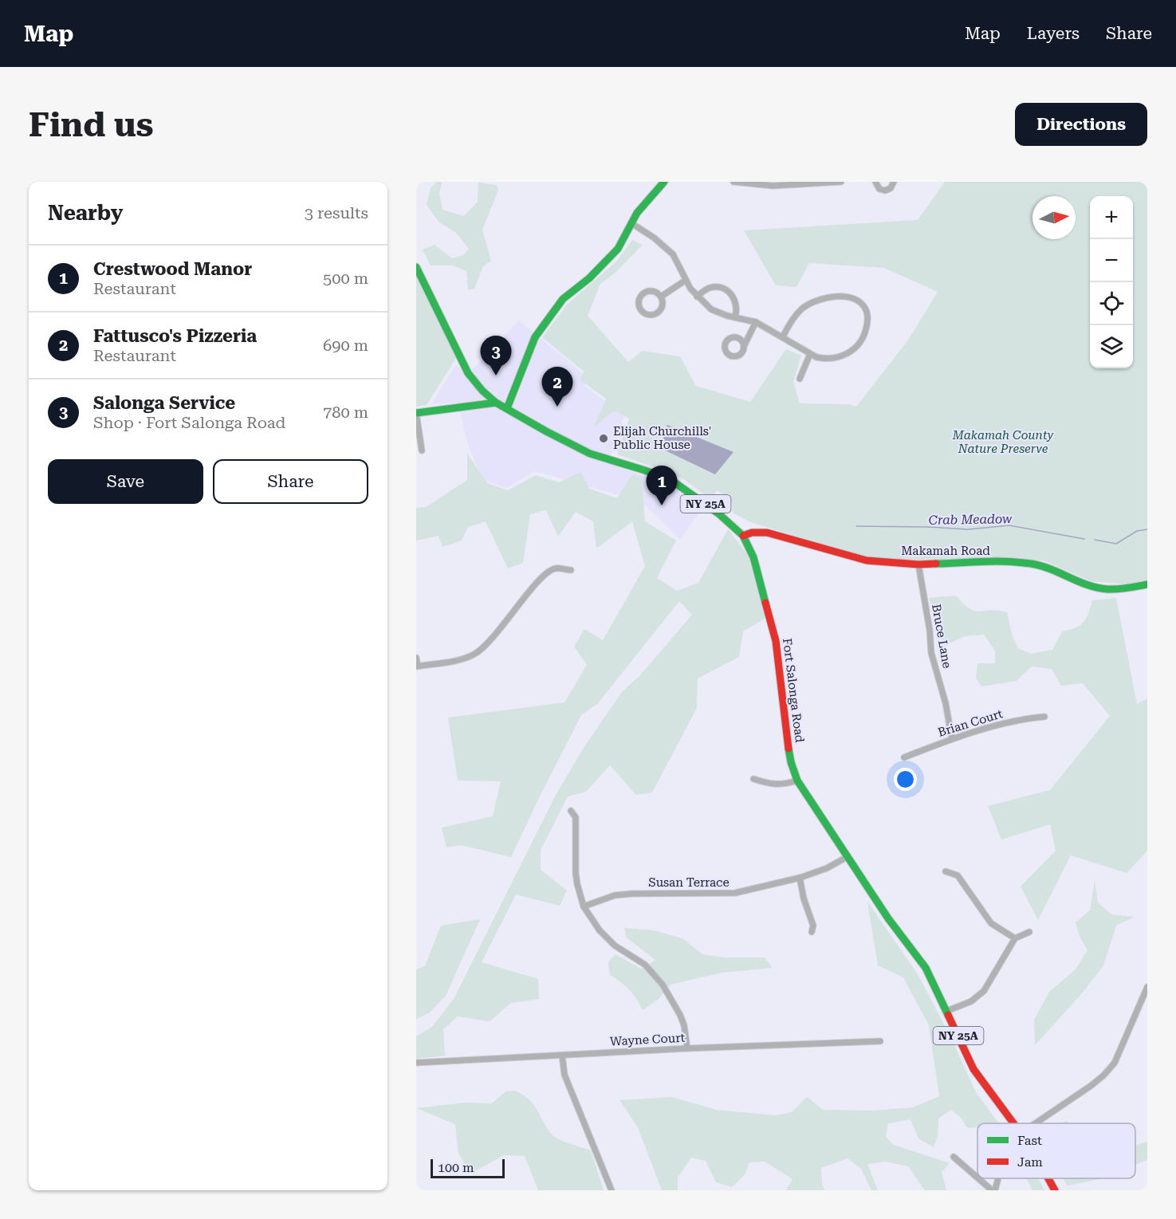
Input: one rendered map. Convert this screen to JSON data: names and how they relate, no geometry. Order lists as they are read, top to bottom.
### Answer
{
  "streets": {
    "main road": ["NY 25A", "Makamah Road", "Fort Salonga Road"],
    "street": [
      "Bruce Lane",
      "Brian Court",
      "Susan Terrace",
      "Wayne Court"
    ]
  },
  "crossings": [
    ["Makamah Road", "Bruce Lane"],
    ["Makamah Road", "Fort Salonga Road"],
    ["Bruce Lane", "Brian Court"],
    ["Fort Salonga Road", "Susan Terrace"]
  ],
  "water": ["Crab Meadow"],
  "parks": ["Makamah County Nature Preserve"],
  "places": ["Elijah Churchills' Public House"],
  "legend": ["Fast", "Jam"],
  "scale_bar": "100 m",
  "north": "right",
  "page": {
    "header": "Map",
    "nav": ["Map", "Layers", "Share"],
    "buttons": [
      "Directions",
      ["Save", "Share"]
    ],
    "title": "Find us",
    "heading": ["Nearby", "3 results"],
    "map_buttons": ["+", "−"],
    "list": [
      {
        "mark": "1",
        "name": "Crestwood Manor",
        "note": "Restaurant",
        "value": "500 m"
      },
      {
        "mark": "2",
        "name": "Fattusco's Pizzeria",
        "note": "Restaurant",
        "value": "690 m"
      },
      {
        "mark": "3",
        "name": "Salonga Service",
        "note": "Shop · Fort Salonga Road",
        "value": "780 m"
      }
    ],
    "pins": ["3", "2", "1"],
    "scale": "100 m"
  }
}
